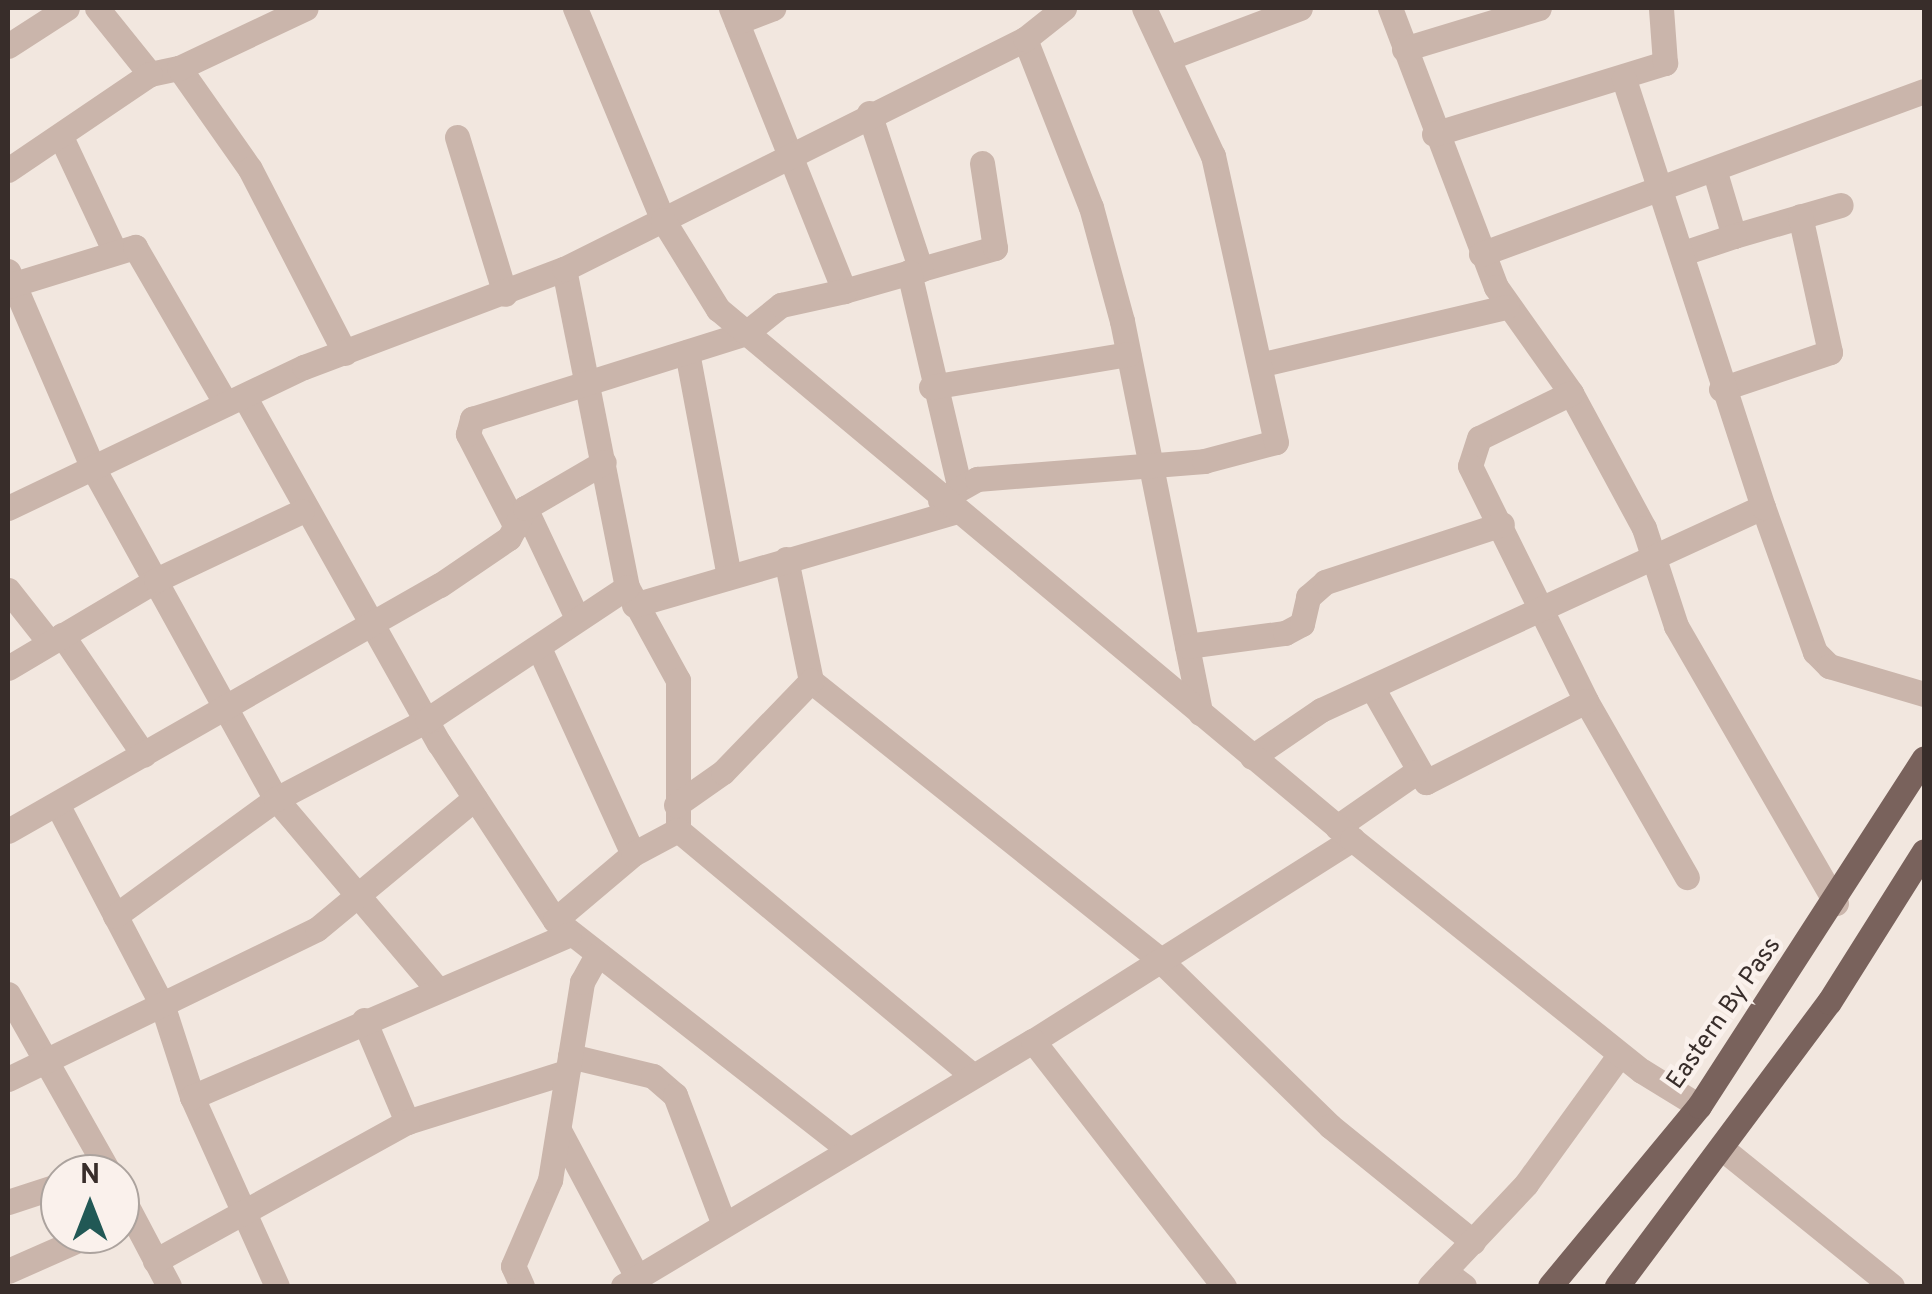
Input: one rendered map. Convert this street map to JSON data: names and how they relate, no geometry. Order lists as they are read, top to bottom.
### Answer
{
  "streets": {
    "main road": ["Eastern By Pass"]
  },
  "north": "top"
}
